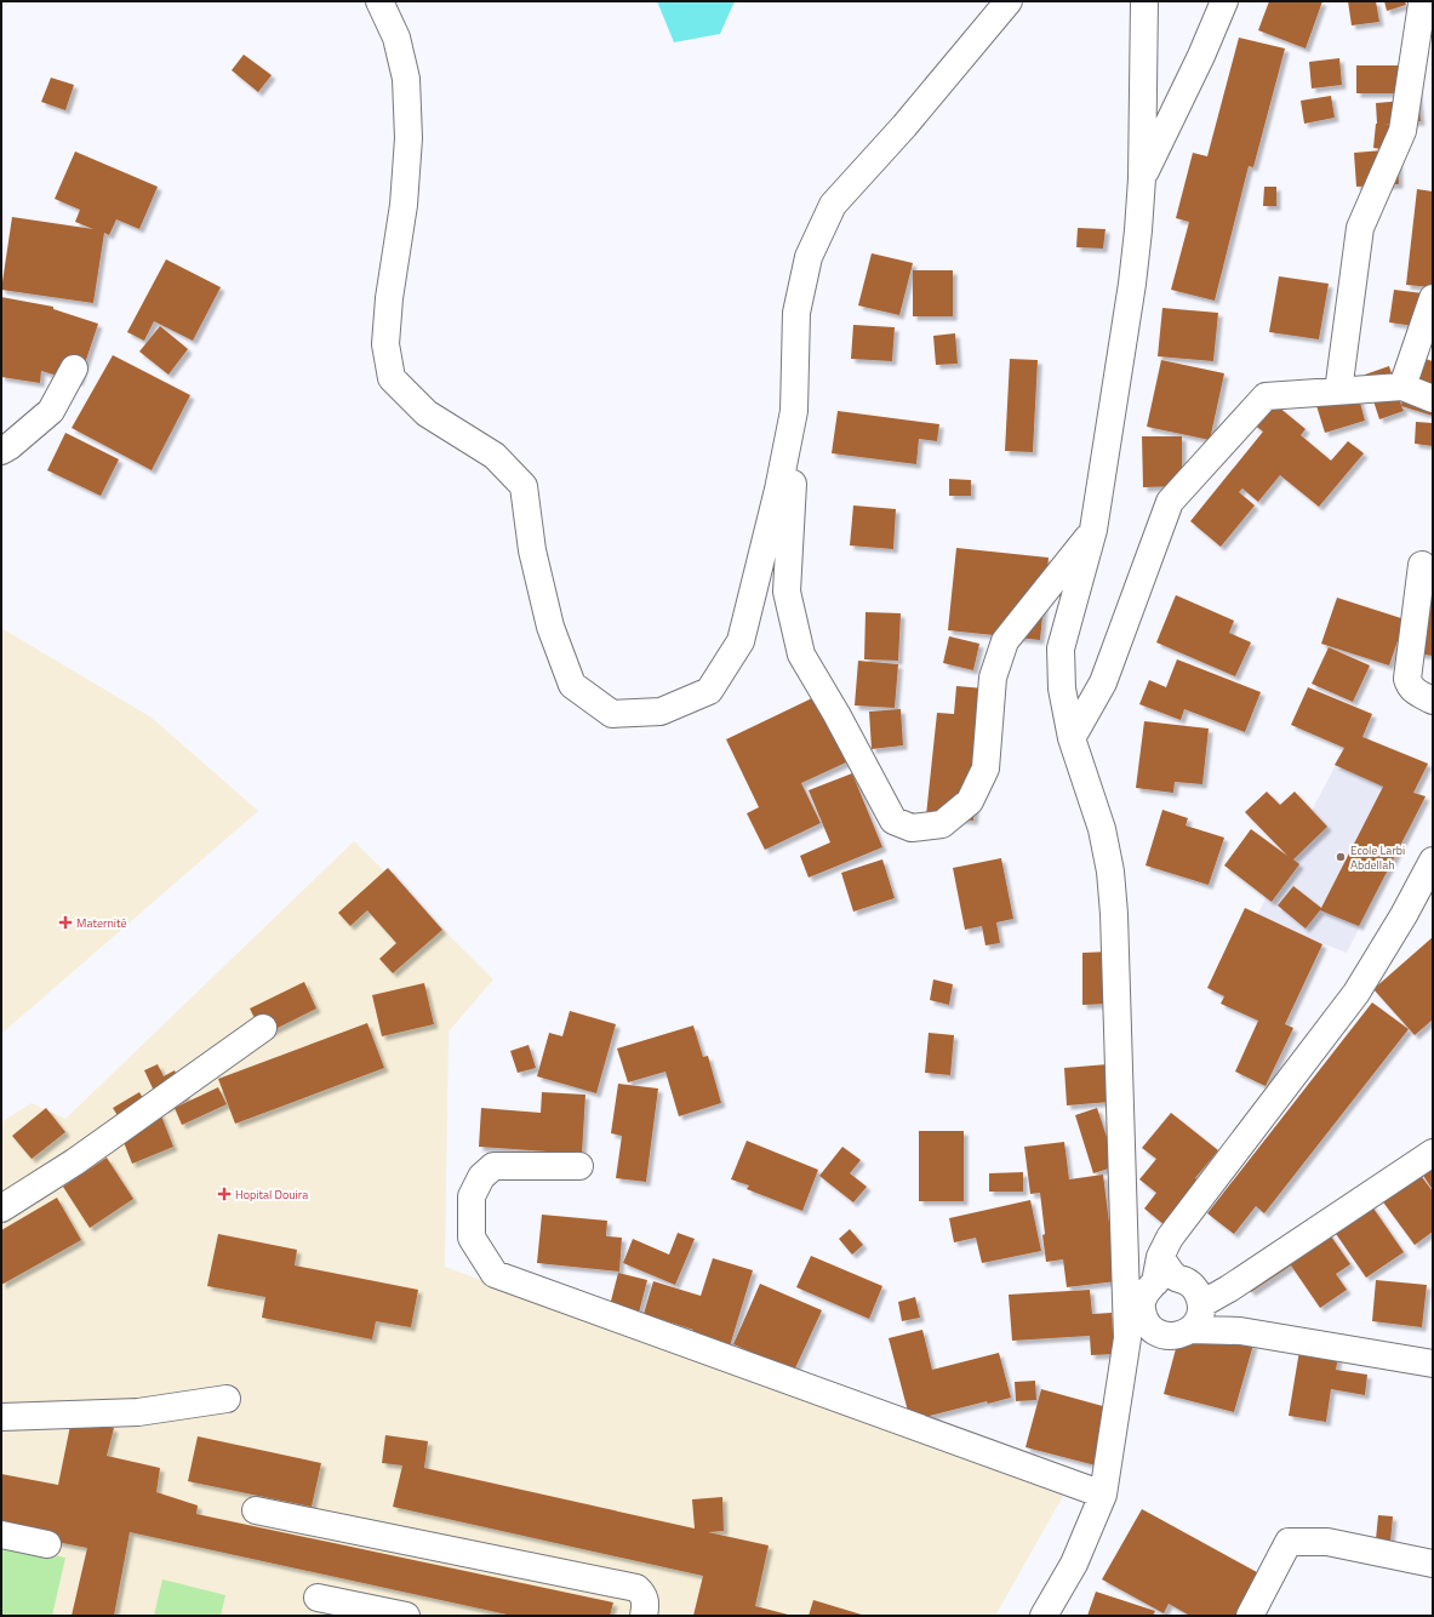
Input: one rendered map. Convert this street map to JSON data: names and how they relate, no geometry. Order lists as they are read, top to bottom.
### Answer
{
  "places": {
    "other": ["Ecole Larbi Abdellah"],
    "health": ["Maternité", "Hopital Douira"]
  }
}
